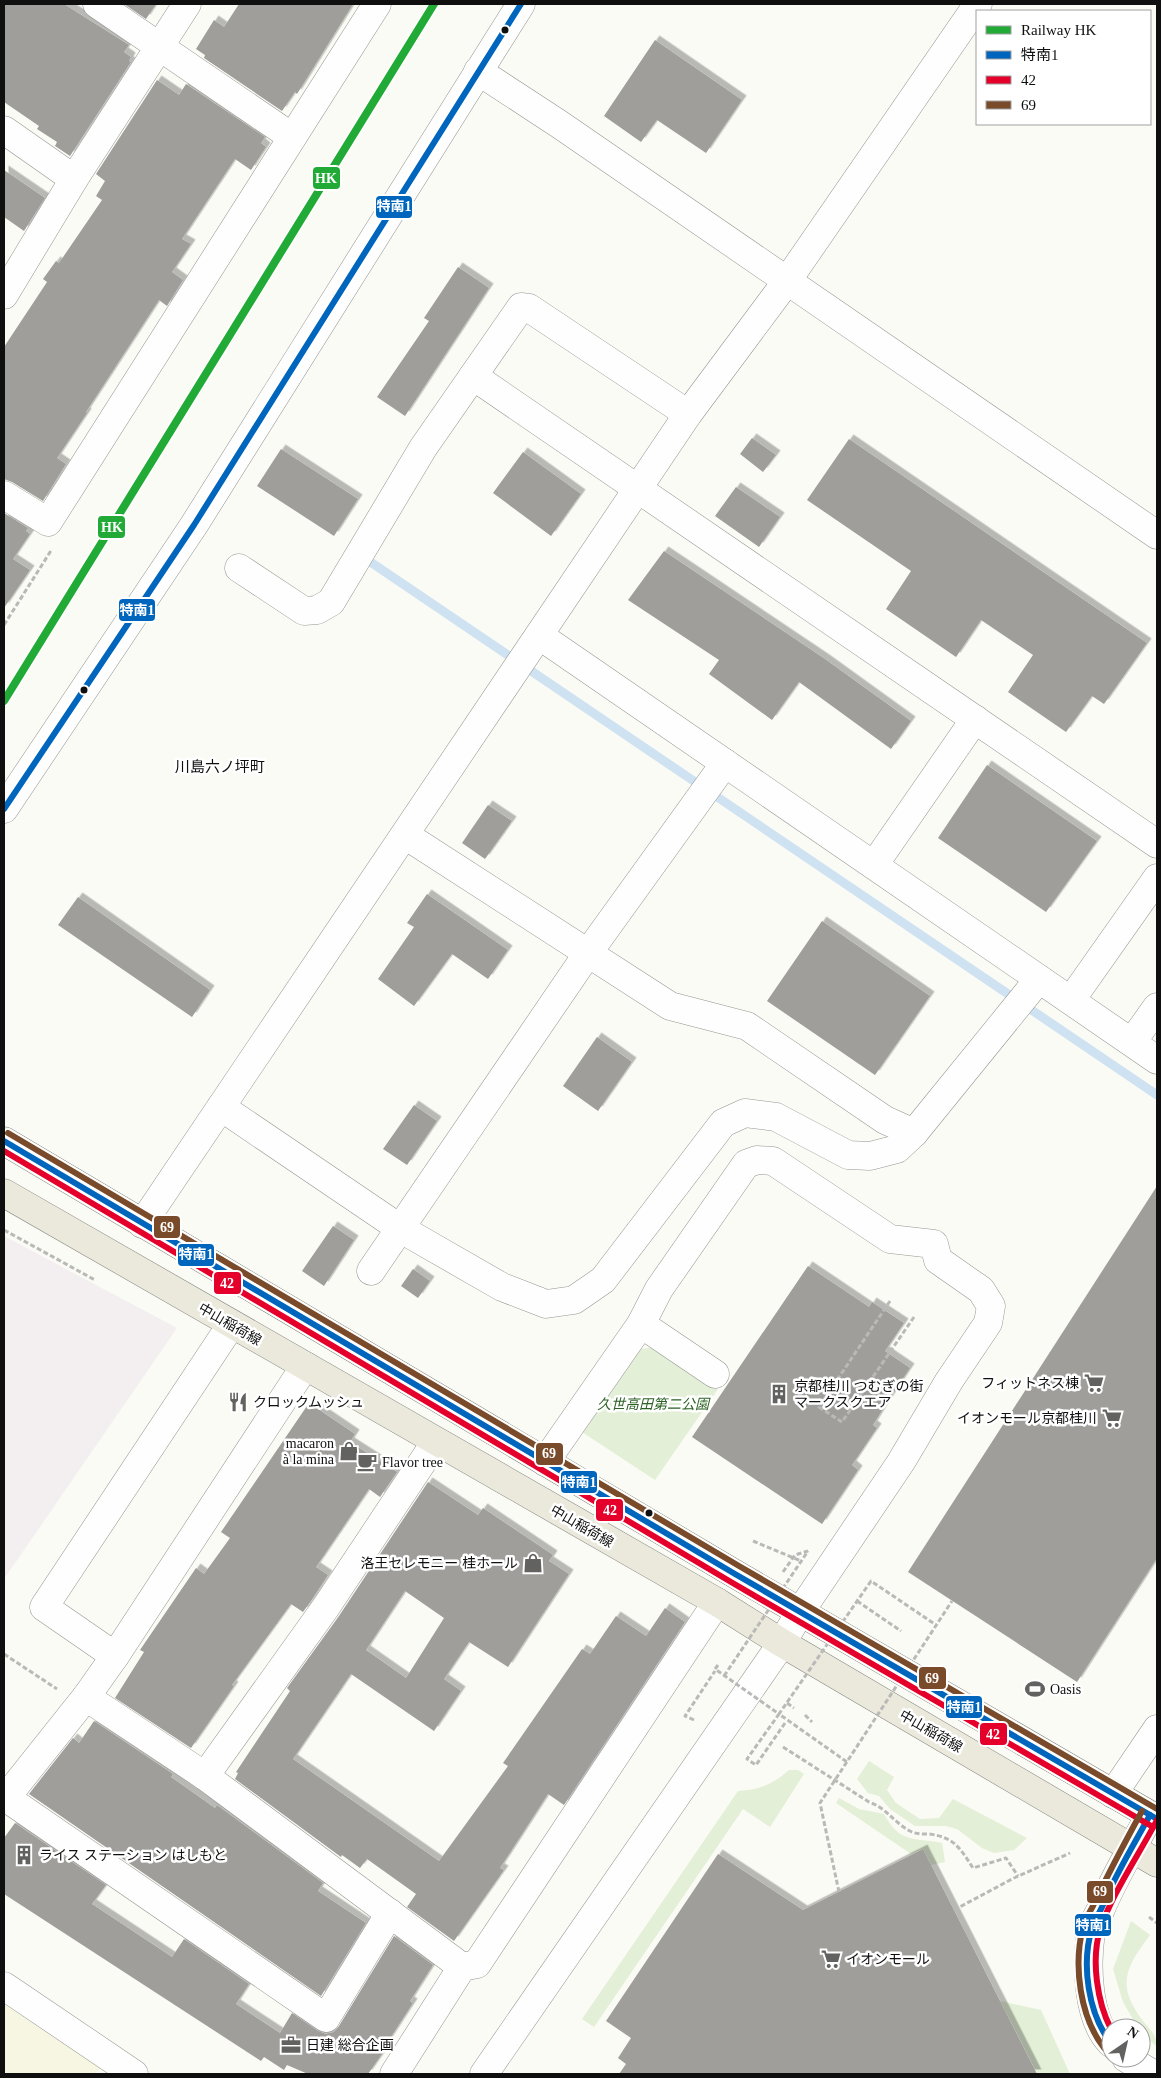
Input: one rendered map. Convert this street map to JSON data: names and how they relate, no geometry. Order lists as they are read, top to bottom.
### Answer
{
  "streets": {
    "main road": ["中山稲荷線"]
  },
  "districts": ["川島六ノ坪町"],
  "parks": ["久世高田第二公園"],
  "places": {
    "supermarket": ["フィットネス棟", "イオンモール京都桂川", "イオンモール"],
    "building": ["京都桂川 つむぎの街 マークスクエア", "ライス ステーション はしもと"],
    "restaurant": ["クロックムッシュ"],
    "shop": ["macaron à la mina", "洛王セレモニー 桂ホール"],
    "cafe": ["Flavor tree"],
    "sports": ["Oasis"],
    "office": ["日建 総合企画"]
  },
  "lines": [
    "rail line HK",
    "transit line 特南1",
    "transit line 69",
    "transit line 42"
  ],
  "legend": [
    "Railway HK",
    "特南1",
    "42",
    "69"
  ],
  "north": "top right"
}
